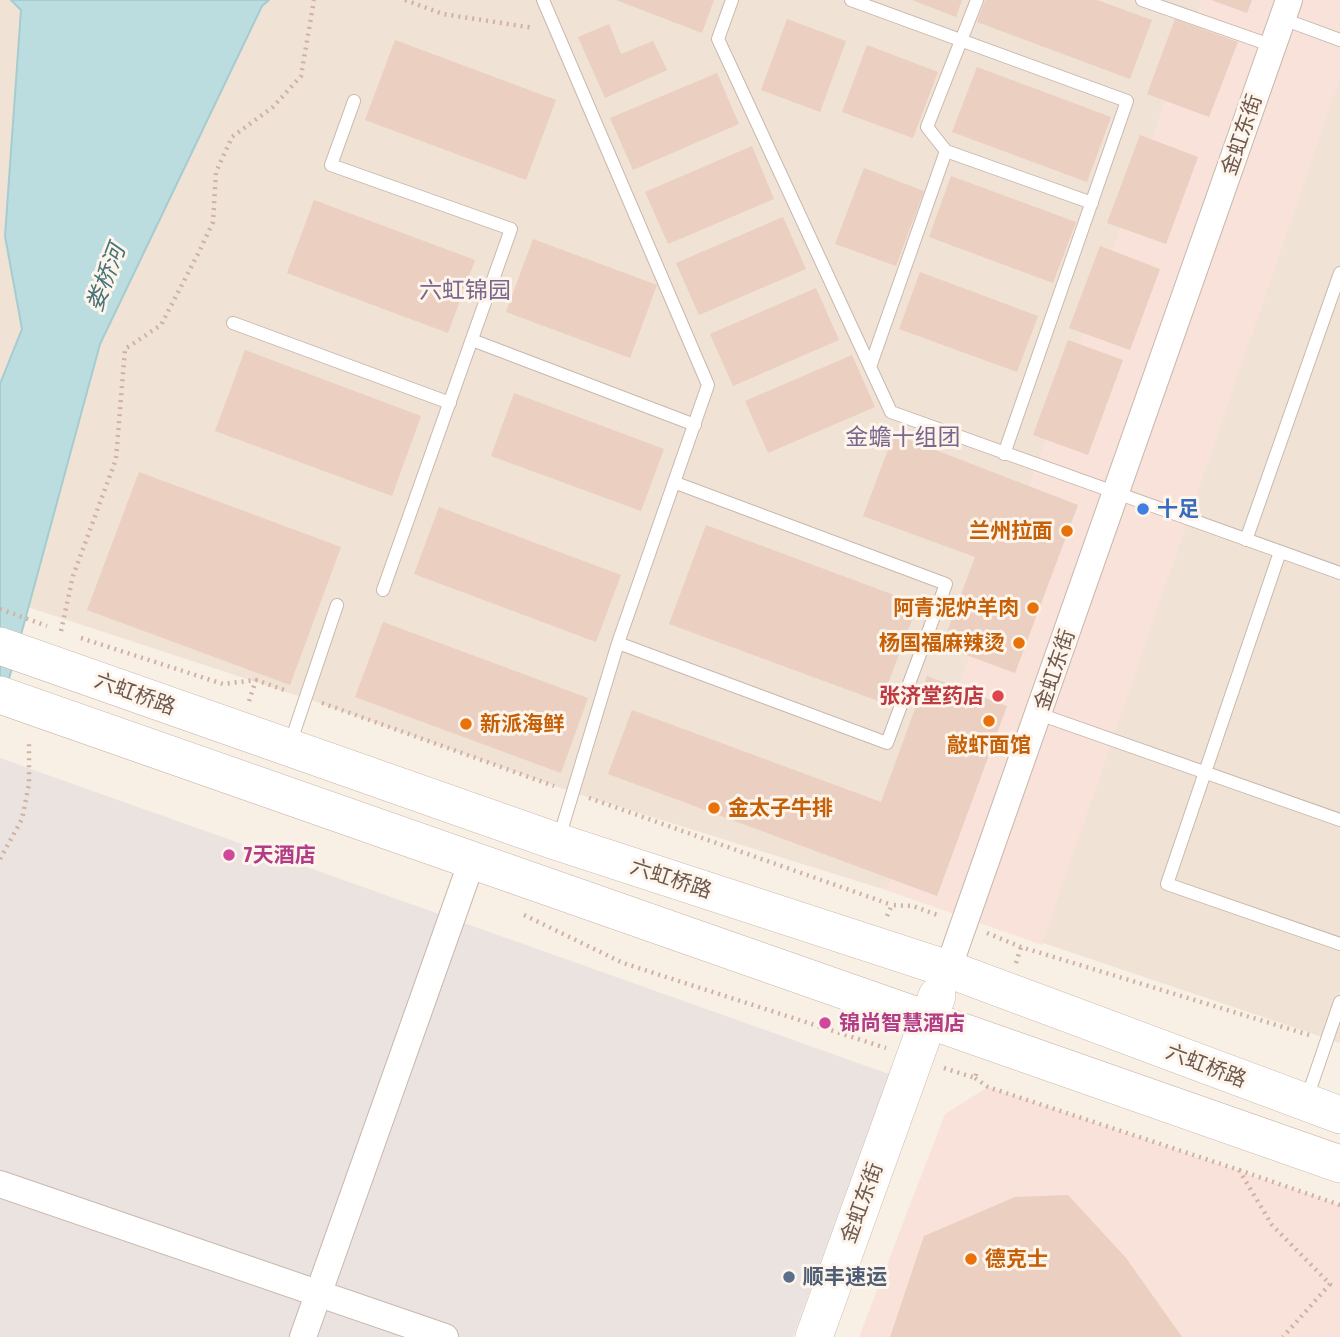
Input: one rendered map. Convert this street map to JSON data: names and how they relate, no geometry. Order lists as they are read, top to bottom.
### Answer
{
  "streets": {
    "main road": ["金虹东街", "六虹桥路"]
  },
  "crossings": [
    ["金虹东街", "六虹桥路"]
  ],
  "districts": ["六虹锦园", "金蟾十组团"],
  "water": ["娄桥河"],
  "places": [
    "十足",
    "兰州拉面",
    "阿青泥炉羊肉",
    "杨国福麻辣烫",
    "张济堂药店",
    "敲虾面馆",
    "新派海鲜",
    "金太子牛排",
    "7天酒店",
    "锦尚智慧酒店",
    "德克士",
    "顺丰速运"
  ]
}
